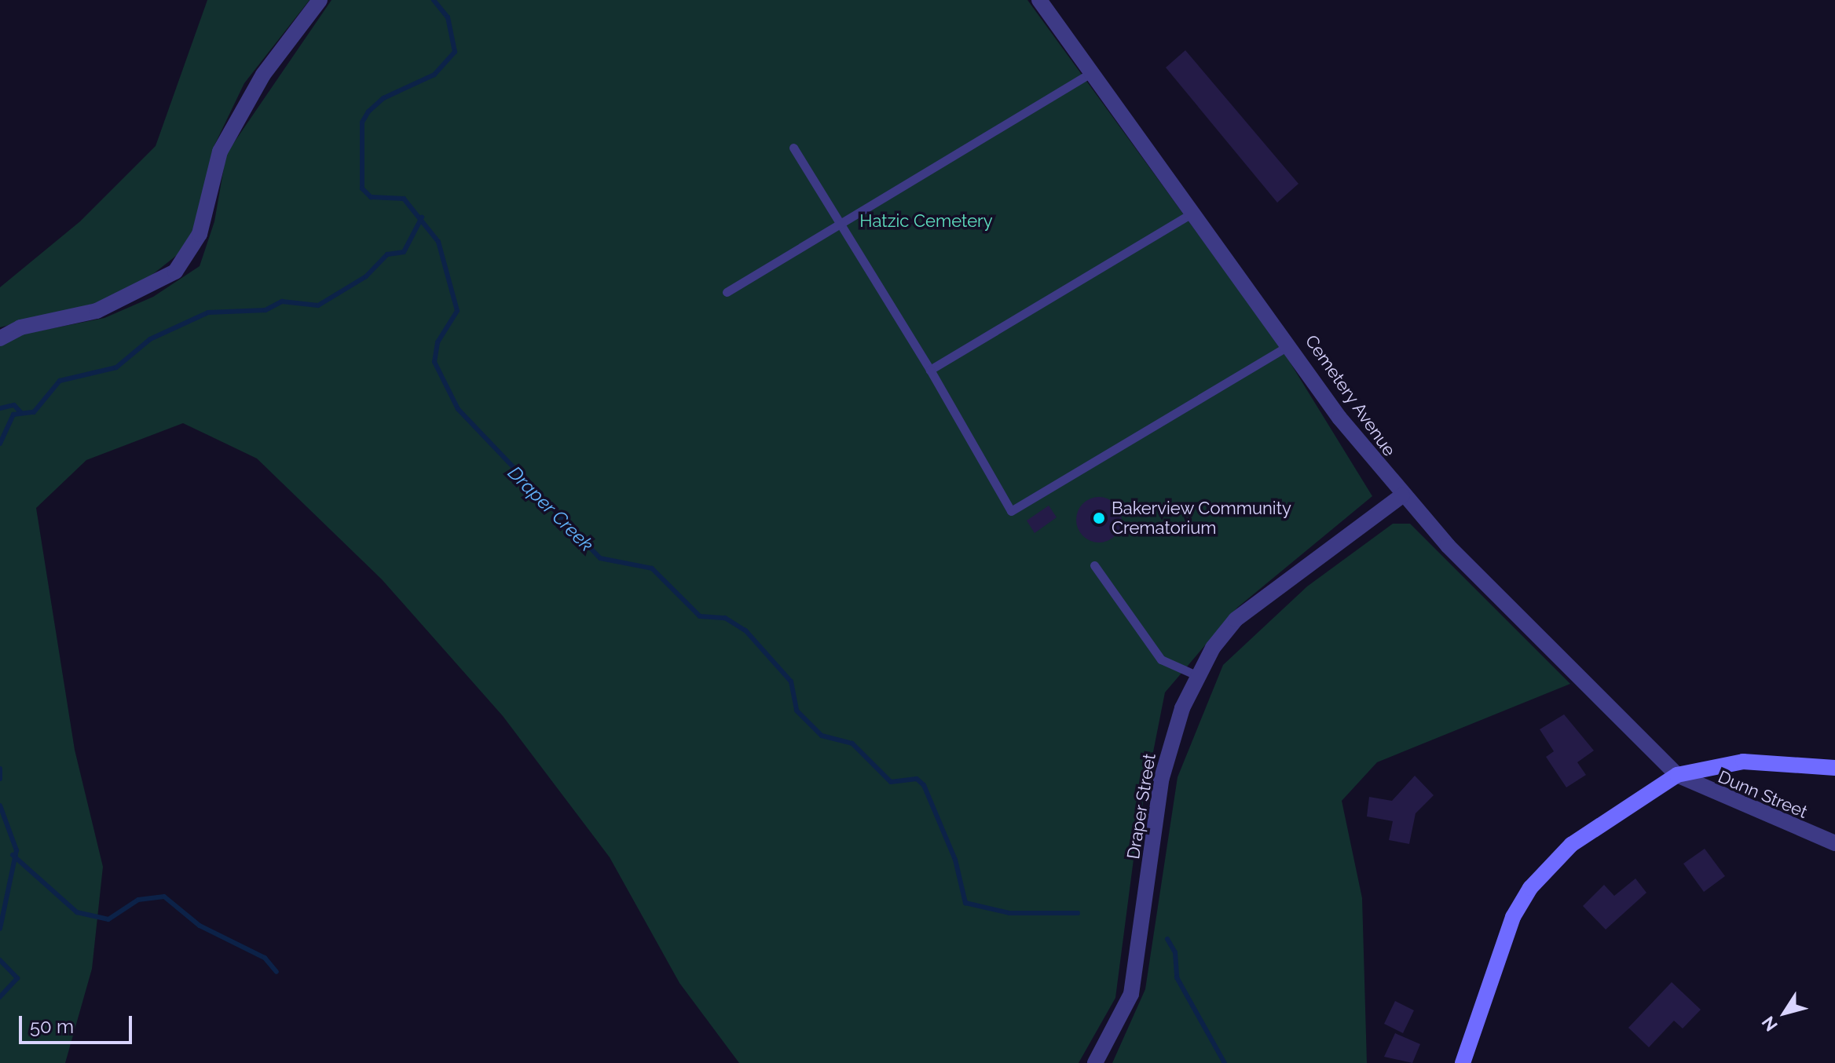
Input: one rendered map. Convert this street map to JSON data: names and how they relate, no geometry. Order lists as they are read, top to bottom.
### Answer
{
  "streets": {
    "street": ["Cemetery Avenue", "Dunn Street", "Draper Street"]
  },
  "crossings": [
    ["Cemetery Avenue", "Dunn Street"],
    ["Cemetery Avenue", "Draper Street"]
  ],
  "water": ["Draper Creek"],
  "parks": ["Hatzic Cemetery"],
  "places": ["Bakerview Community Crematorium"],
  "scale_bar": "50 m",
  "north": "bottom left"
}
